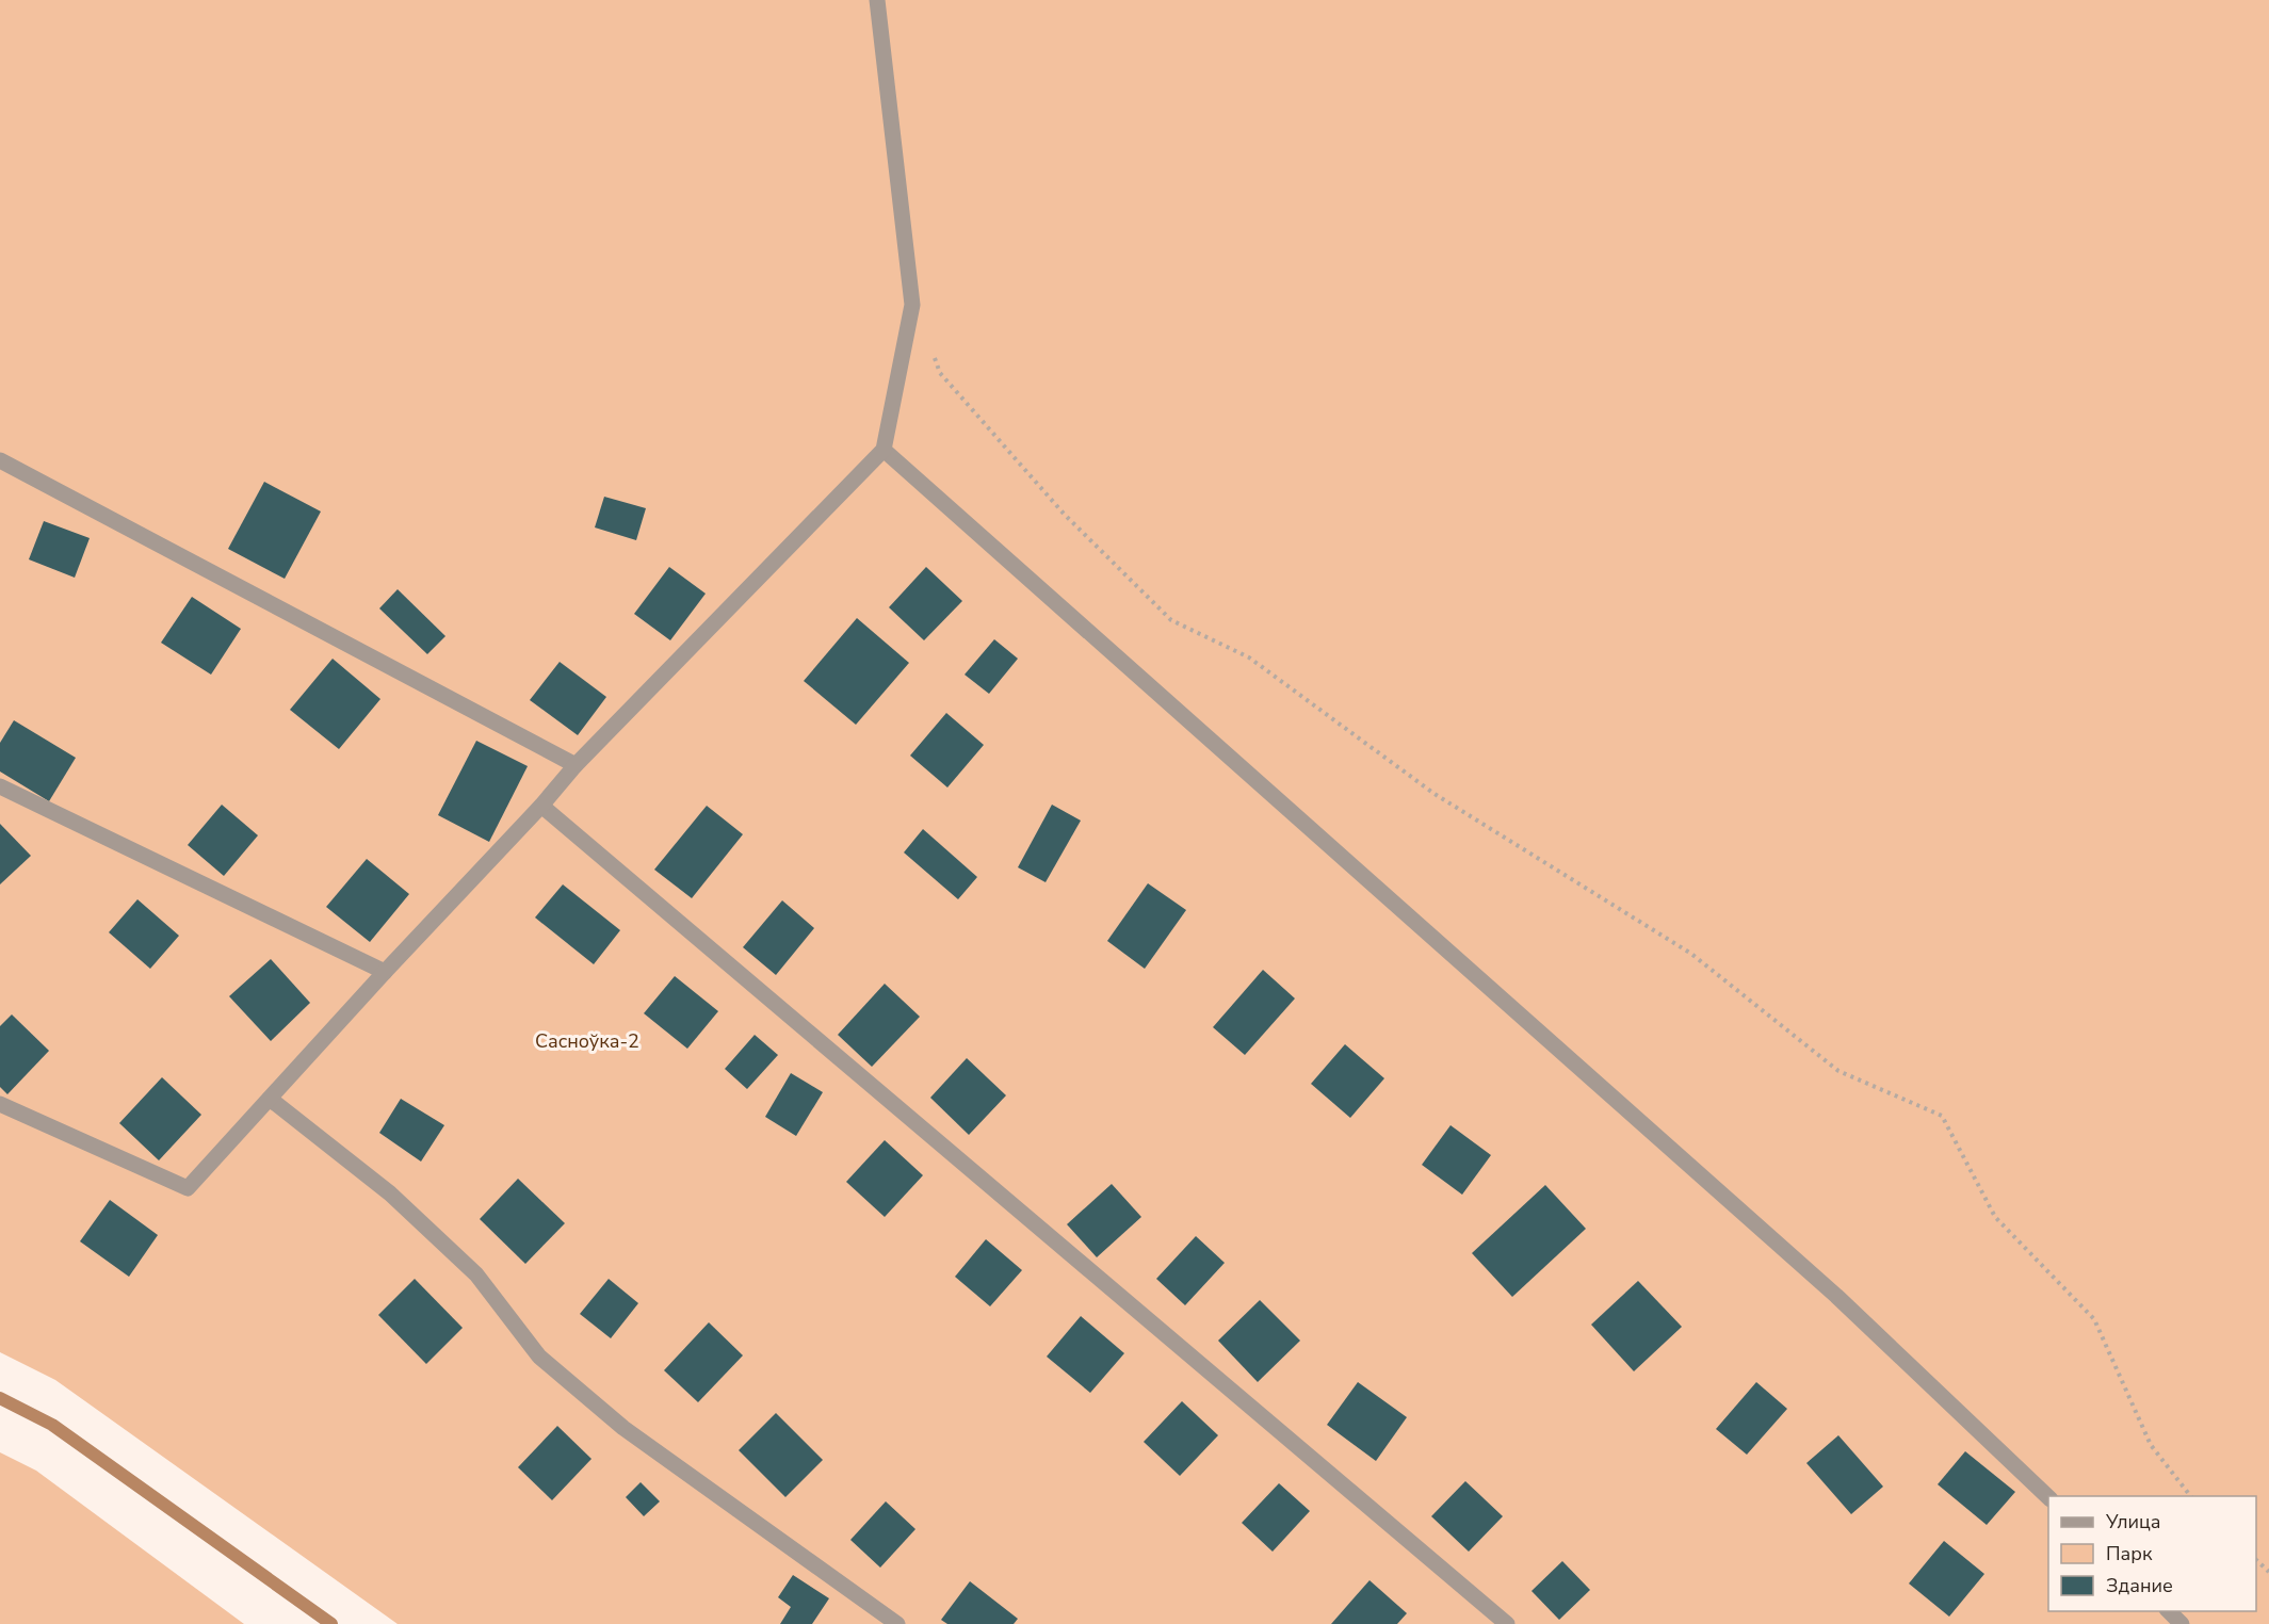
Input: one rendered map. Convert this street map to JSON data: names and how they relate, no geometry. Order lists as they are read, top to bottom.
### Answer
{
  "parks": ["Сасноўка-2"],
  "legend": ["Улица", "Парк", "Здание"]
}
